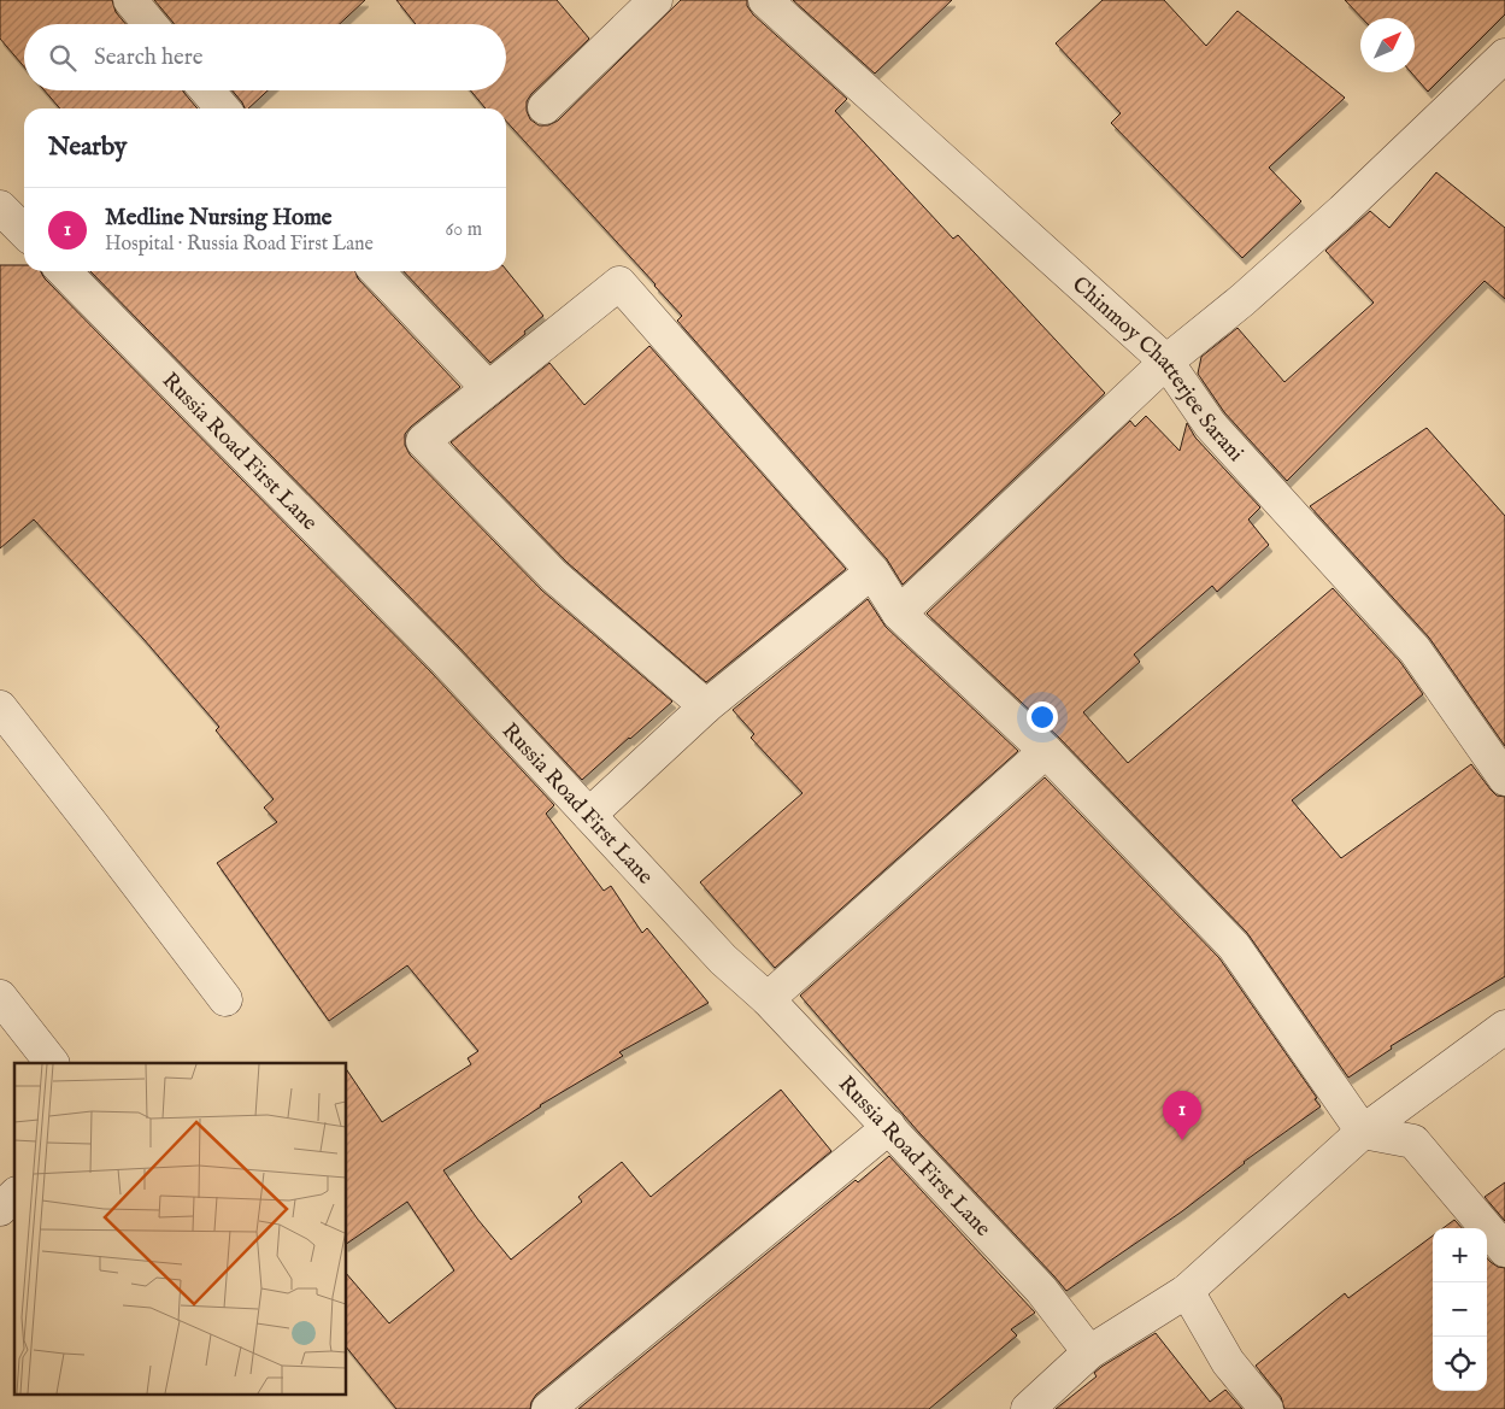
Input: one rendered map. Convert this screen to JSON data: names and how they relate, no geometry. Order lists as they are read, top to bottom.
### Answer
{
  "streets": {
    "street": ["Chinmoy Chatterjee Sarani", "Russia Road First Lane"]
  },
  "north": "top right",
  "page": {
    "search": "Search here",
    "heading": "Nearby",
    "list": [
      {
        "mark": "1",
        "name": "Medline Nursing Home",
        "note": "Hospital · Russia Road First Lane",
        "value": "60 m"
      }
    ],
    "pins": "1",
    "map_buttons": ["+", "−"]
  }
}
